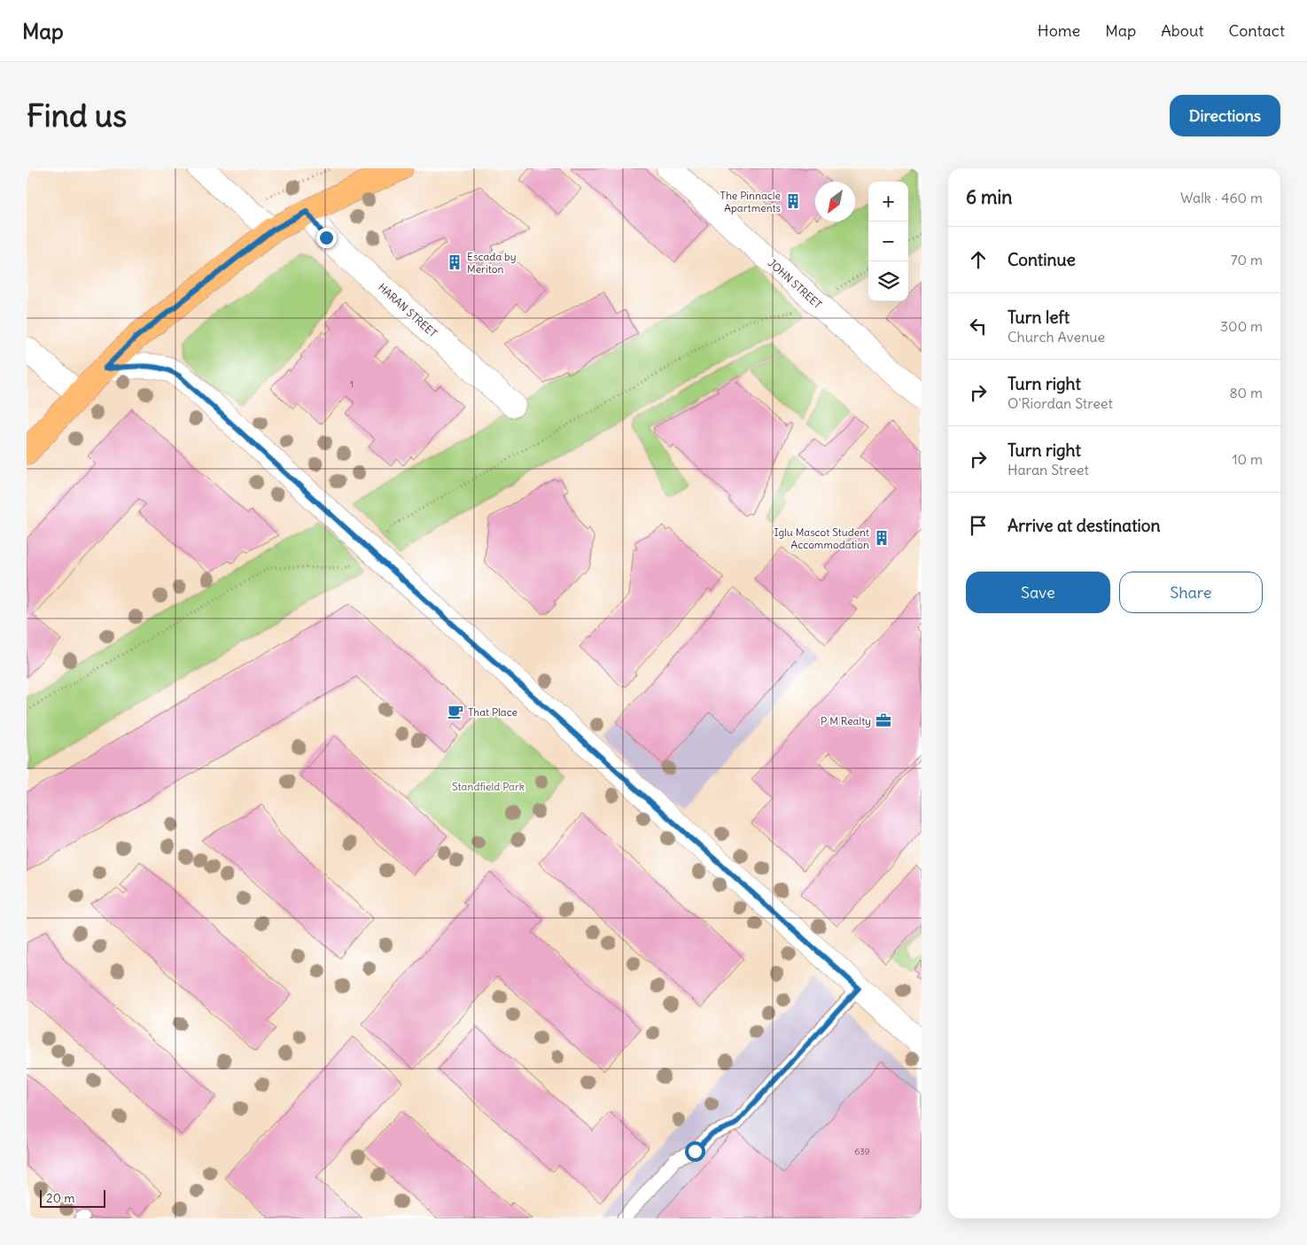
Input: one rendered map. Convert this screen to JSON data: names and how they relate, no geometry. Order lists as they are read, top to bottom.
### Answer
{
  "streets": {
    "street": ["JOHN STREET", "HARAN STREET"]
  },
  "parks": ["Standfield Park"],
  "places": {
    "building": ["The Pinnacle Apartments", "Escada by Meriton", "Iglu Mascot Student Accommodation"],
    "cafe": ["That Place"],
    "office": ["P M Realty"]
  },
  "house_numbers": ["1", "639"],
  "scale_bar": "20 m",
  "north": "bottom left",
  "page": {
    "header": "Map",
    "nav": [
      "Home",
      "Map",
      "About",
      "Contact"
    ],
    "buttons": [
      "Directions",
      ["Save", "Share"]
    ],
    "title": "Find us",
    "heading": ["6 min", "Walk · 460 m"],
    "map_buttons": ["+", "−"],
    "list": [
      ["Continue", "70 m"],
      ["Turn left", "Church Avenue", "300 m"],
      ["Turn right", "O'Riordan Street", "80 m"],
      ["Turn right", "Haran Street", "10 m"],
      "Arrive at destination"
    ],
    "scale": "20 m"
  }
}
